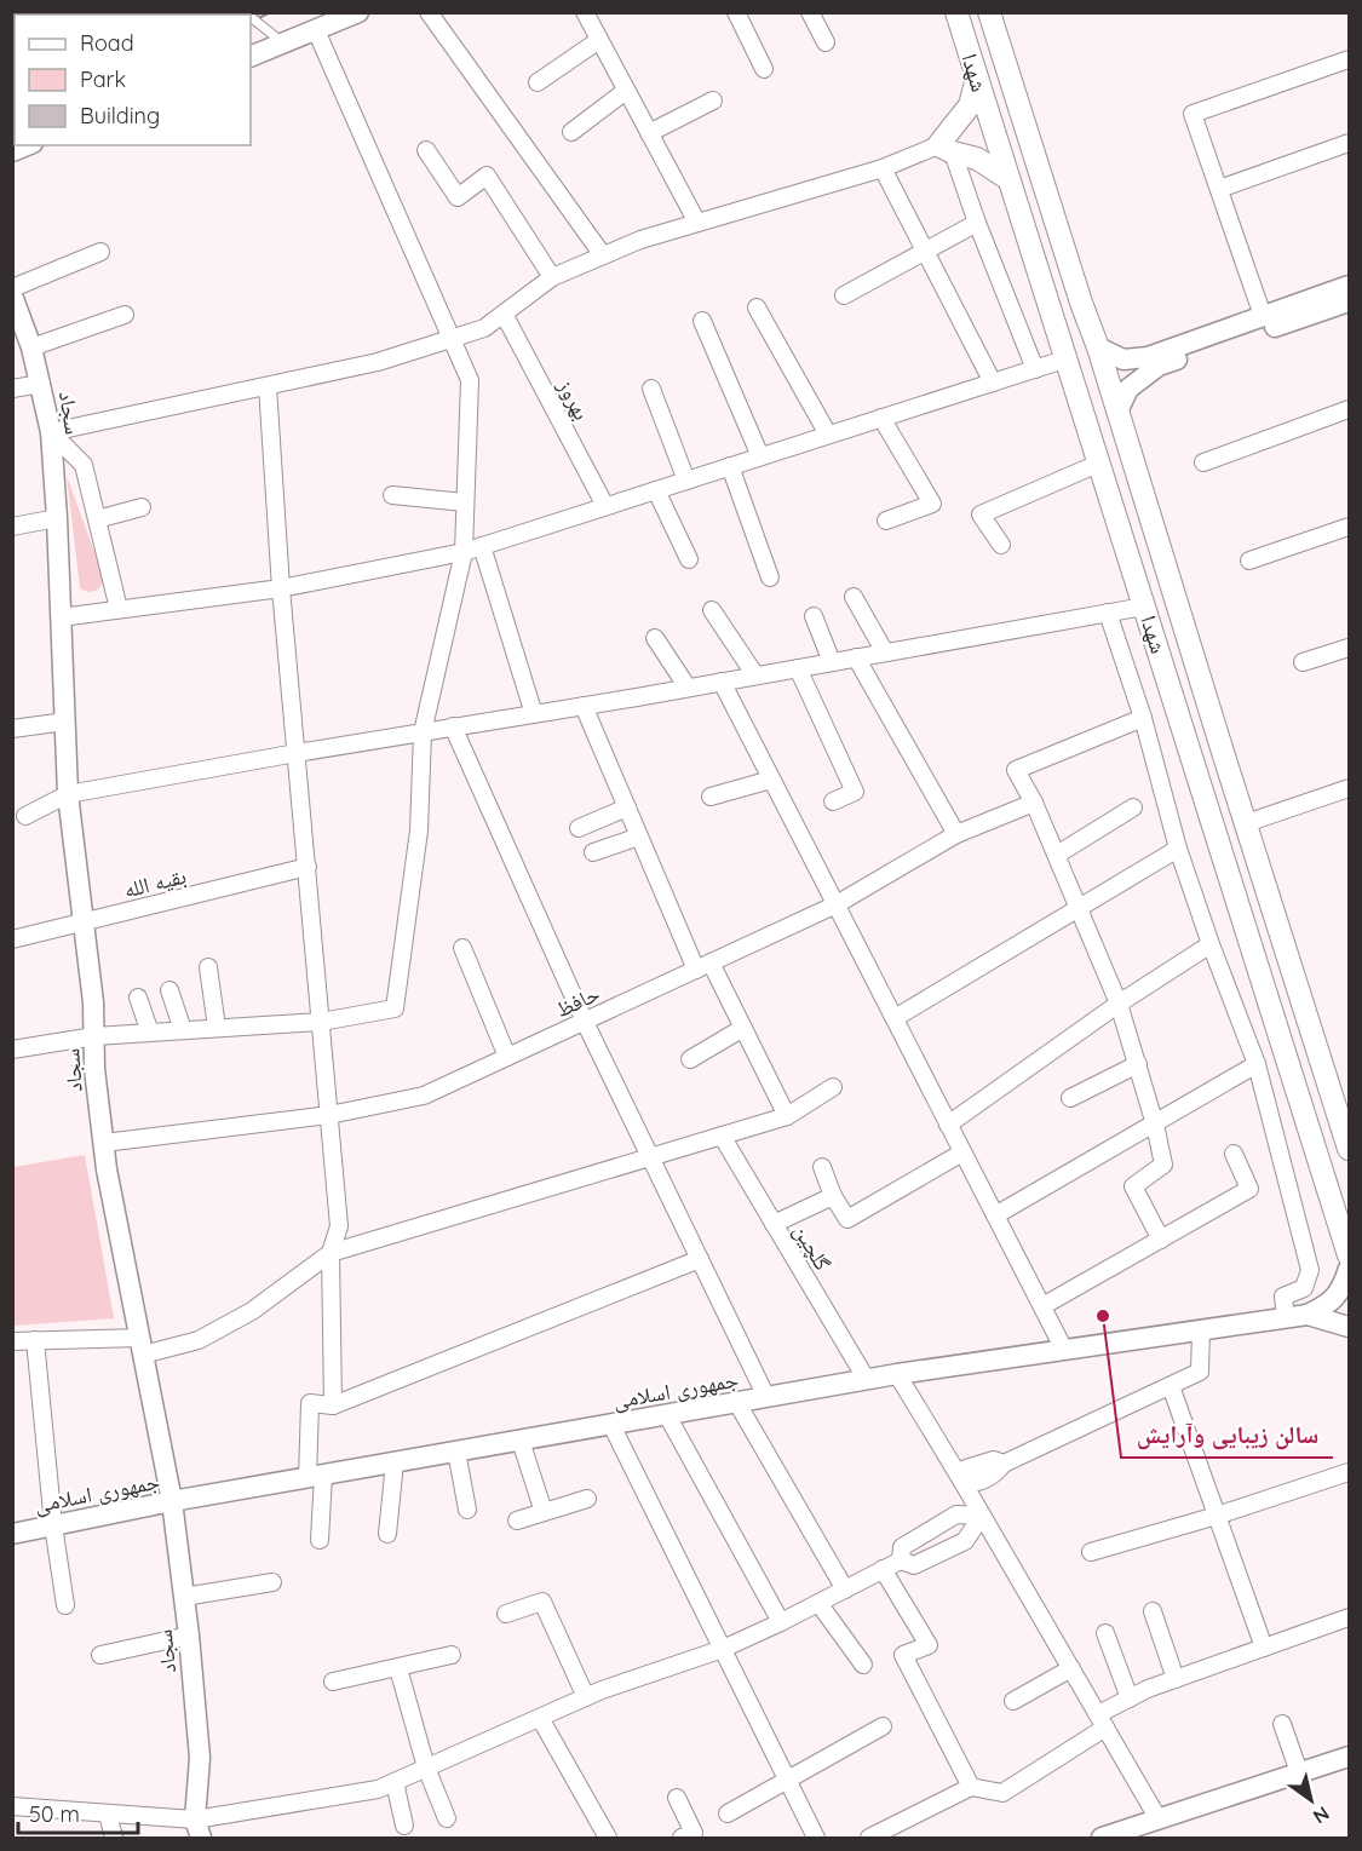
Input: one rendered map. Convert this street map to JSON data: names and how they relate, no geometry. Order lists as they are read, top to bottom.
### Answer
{
  "streets": {
    "main road": ["شهدا"],
    "street": [
      "بهروز",
      "سجاد",
      "بقیه الله",
      "حافظ",
      "گلچین",
      "جمهوری اسلامی"
    ]
  },
  "crossings": [
    ["سجاد", "بقیه الله"],
    ["سجاد", "حافظ"],
    ["سجاد", "جمهوری اسلامی"],
    ["گلچین", "جمهوری اسلامی"]
  ],
  "places": ["سالن زیبایی وآرایش"],
  "legend": ["Road", "Park", "Building"],
  "scale_bar": "50 m",
  "north": "bottom right"
}
